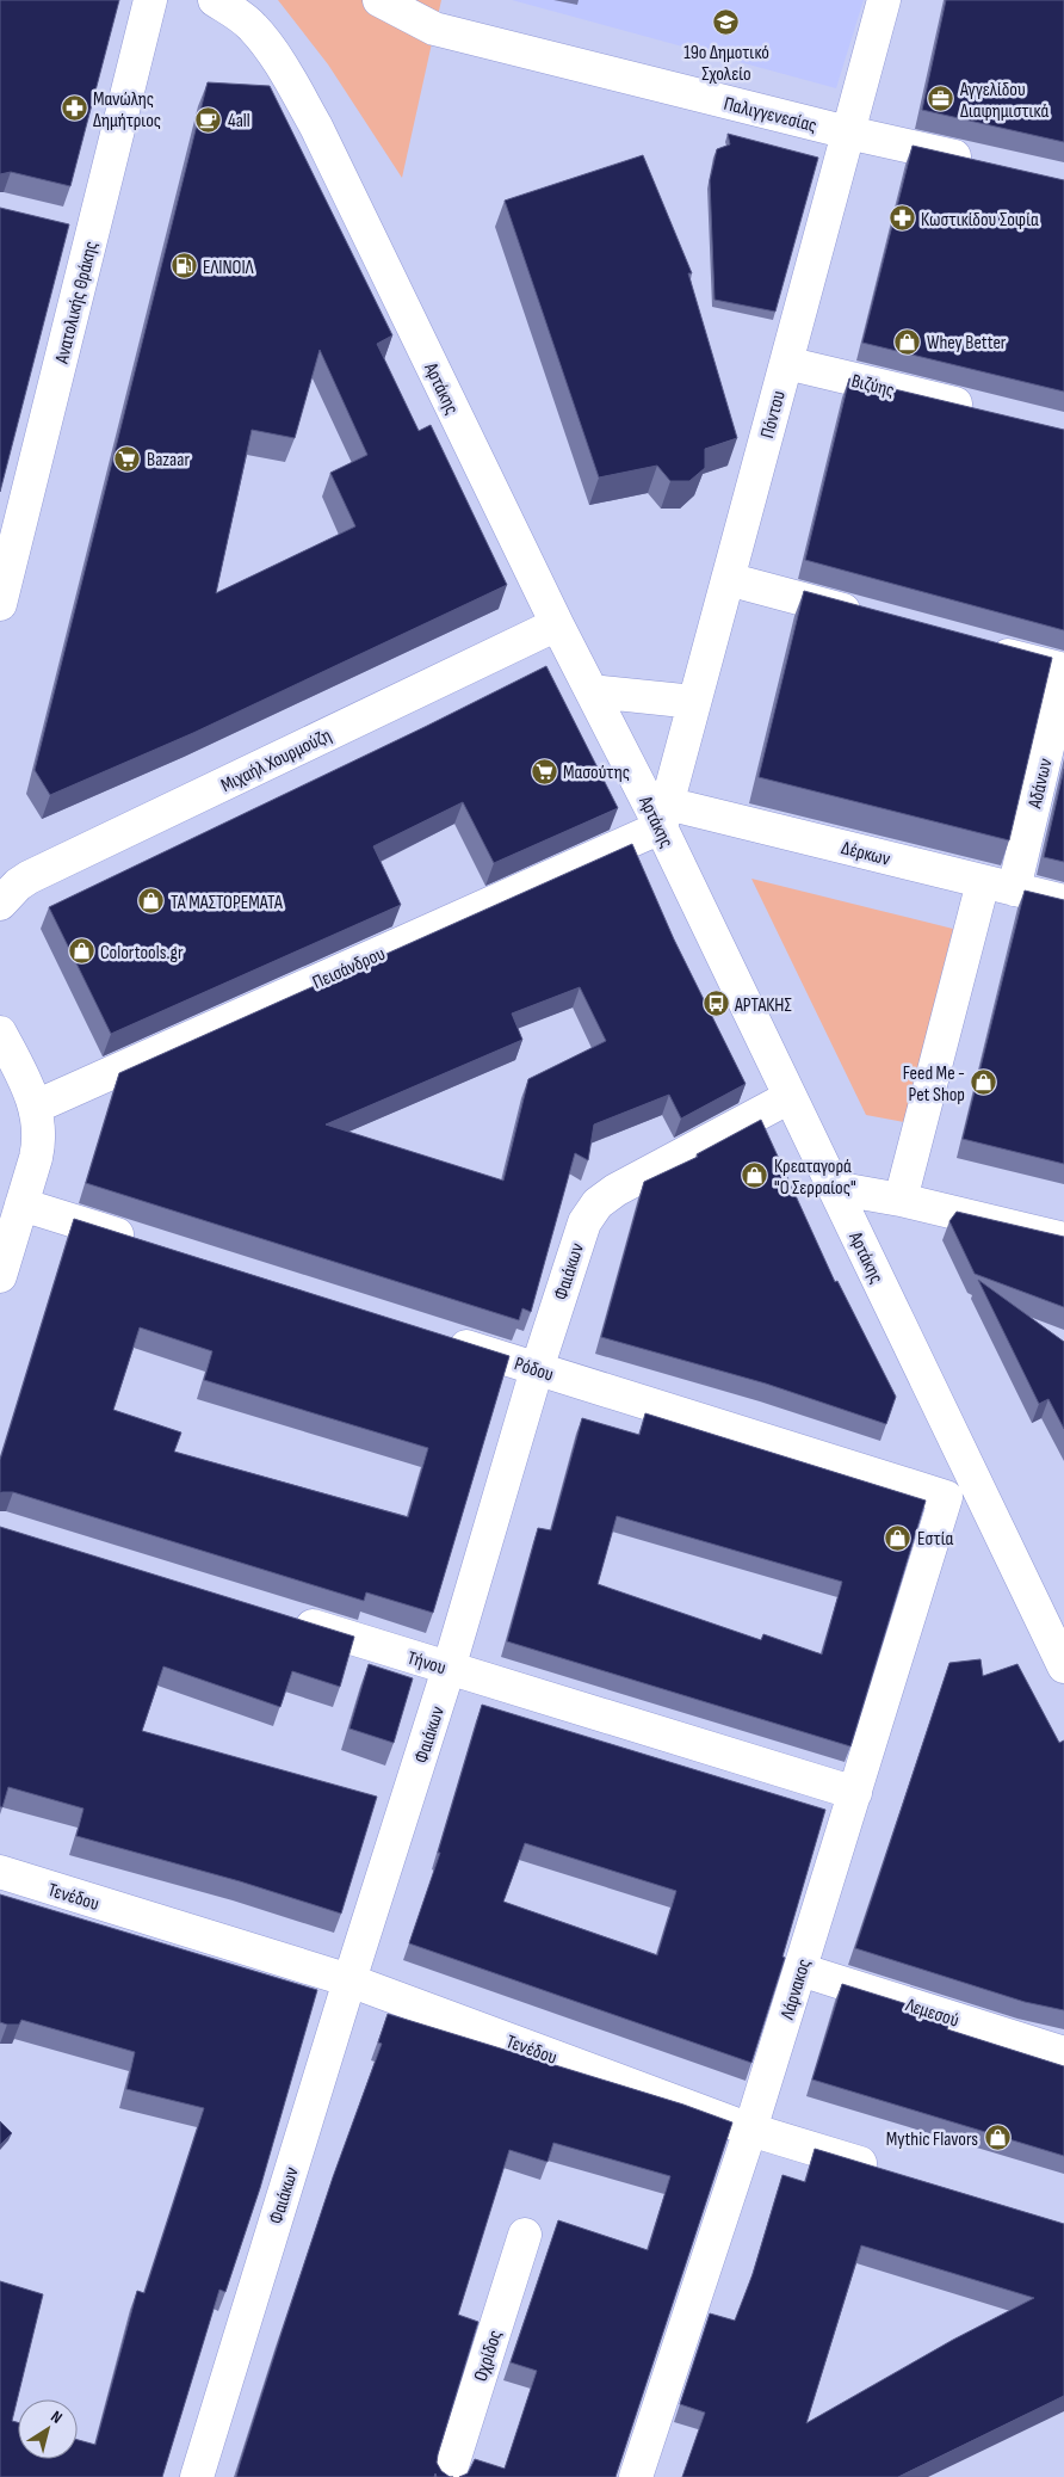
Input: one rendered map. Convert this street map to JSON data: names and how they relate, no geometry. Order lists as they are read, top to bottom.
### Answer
{
  "streets": {
    "street": [
      "Παλιγγενεσίας",
      "Ανατολικής Θράκης",
      "Βιζύης",
      "Αρτάκης",
      "Πόντου",
      "Μιχαήλ Χουρμούζη",
      "Αδάνων",
      "Δέρκων",
      "Πεισάνδρου",
      "Φαιάκων",
      "Ρόδου",
      "Τήνου",
      "Τενέδου",
      "Λάρνακος",
      "Λεμεσού",
      "Οχρίδος"
    ]
  },
  "crossings": [
    ["Παλιγγενεσίας", "Πόντου"],
    ["Βιζύης", "Πόντου"],
    ["Αρτάκης", "Πόντου"],
    ["Αρτάκης", "Μιχαήλ Χουρμούζη"],
    ["Αρτάκης", "Δέρκων"],
    ["Αρτάκης", "Πεισάνδρου"],
    ["Αρτάκης", "Φαιάκων"],
    ["Πόντου", "Δέρκων"],
    ["Πόντου", "Πεισάνδρου"],
    ["Αδάνων", "Δέρκων"],
    ["Δέρκων", "Πεισάνδρου"],
    ["Φαιάκων", "Ρόδου"],
    ["Φαιάκων", "Τήνου"],
    ["Φαιάκων", "Τενέδου"],
    ["Ρόδου", "Λάρνακος"],
    ["Τήνου", "Λάρνακος"],
    ["Τενέδου", "Λάρνακος"],
    ["Λάρνακος", "Λεμεσού"]
  ],
  "places": {
    "school or university": ["19ο Δημοτικό Σχολείο"],
    "office": ["Αγγελίδου Διαφημιστικά"],
    "pharmacy": ["Μανώλης Δημήτριος", "Κωστικίδου Σοφία"],
    "cafe": ["4all"],
    "fuel station": ["ΕΛΙΝΟΙΛ"],
    "shop": [
      "Whey Better",
      "ΤΑ ΜΑΣΤΟΡΕΜΑΤΑ",
      "Colortools.gr",
      "Feed Me - Pet Shop",
      "Κρεαταγορά \"Ο Σερραίος\"",
      "Εστία",
      "Mythic Flavors"
    ],
    "supermarket": ["Bazaar", "Μασούτης"],
    "bus stop": ["ΑΡΤΑΚΗΣ"]
  },
  "north": "top right"
}
